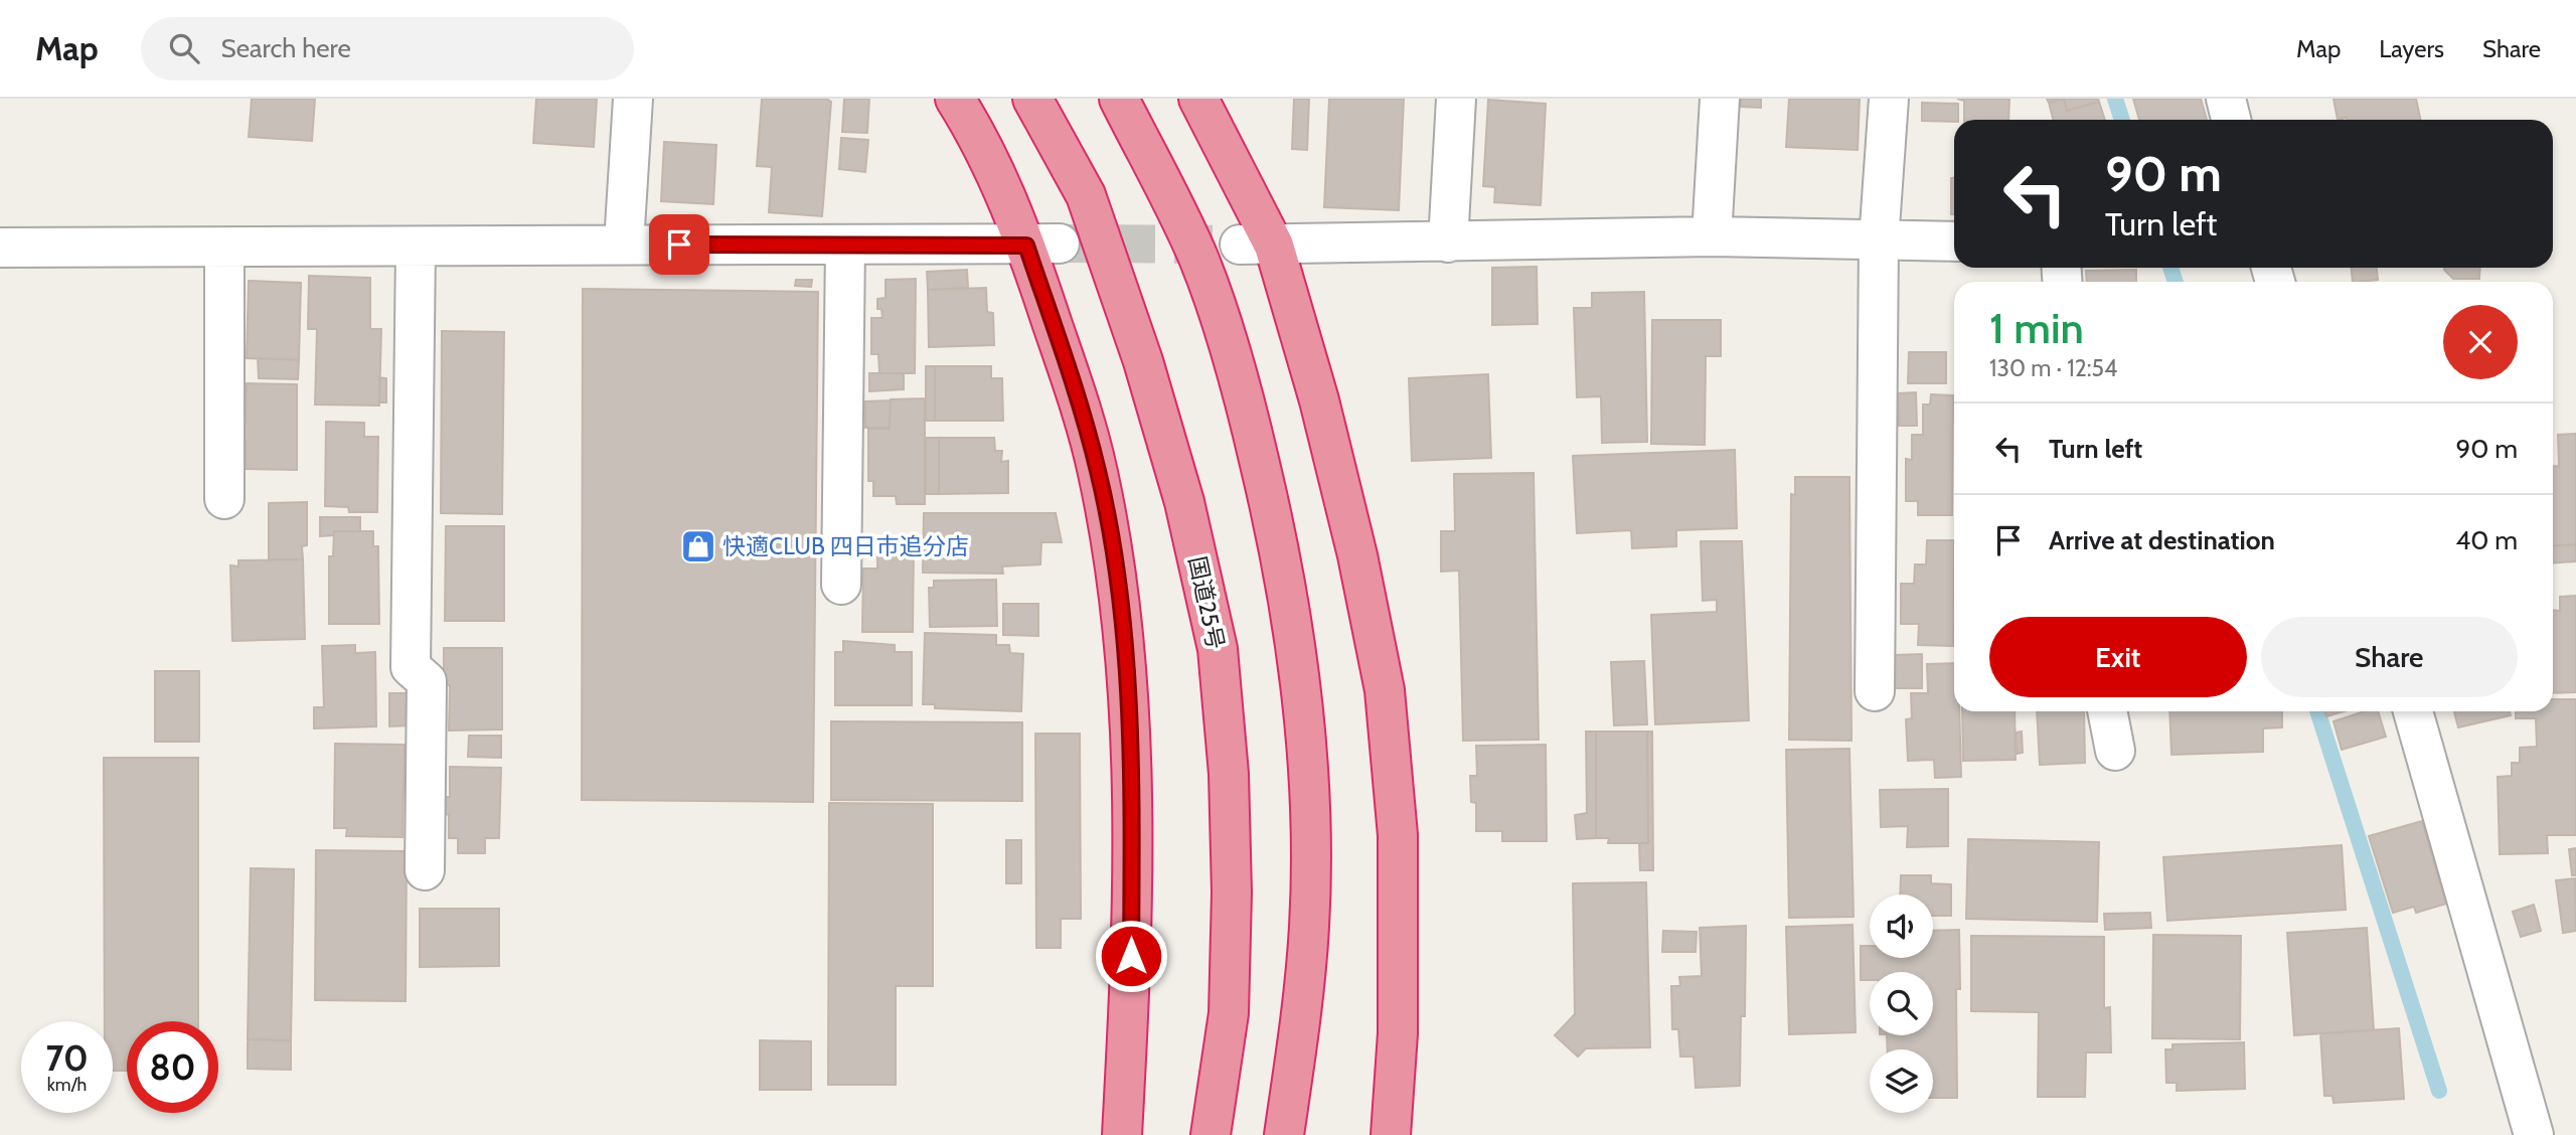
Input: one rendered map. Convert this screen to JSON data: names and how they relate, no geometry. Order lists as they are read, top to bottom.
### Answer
{
  "streets": {
    "highway": ["国道25号"]
  },
  "places": {
    "shop": ["快適CLUB 四日市追分店"]
  },
  "page": {
    "header": "Map",
    "search": "Search here",
    "nav": ["Map", "Layers", "Share"],
    "turn": ["90 m", "Turn left"],
    "heading": ["1 min", "130 m · 12:54"],
    "list": [
      {
        "name": "Turn left",
        "value": "90 m"
      },
      {
        "name": "Arrive at destination",
        "value": "40 m"
      }
    ],
    "buttons": ["Exit", "Share"],
    "speed": "70 km/h",
    "limit": "80"
  }
}
